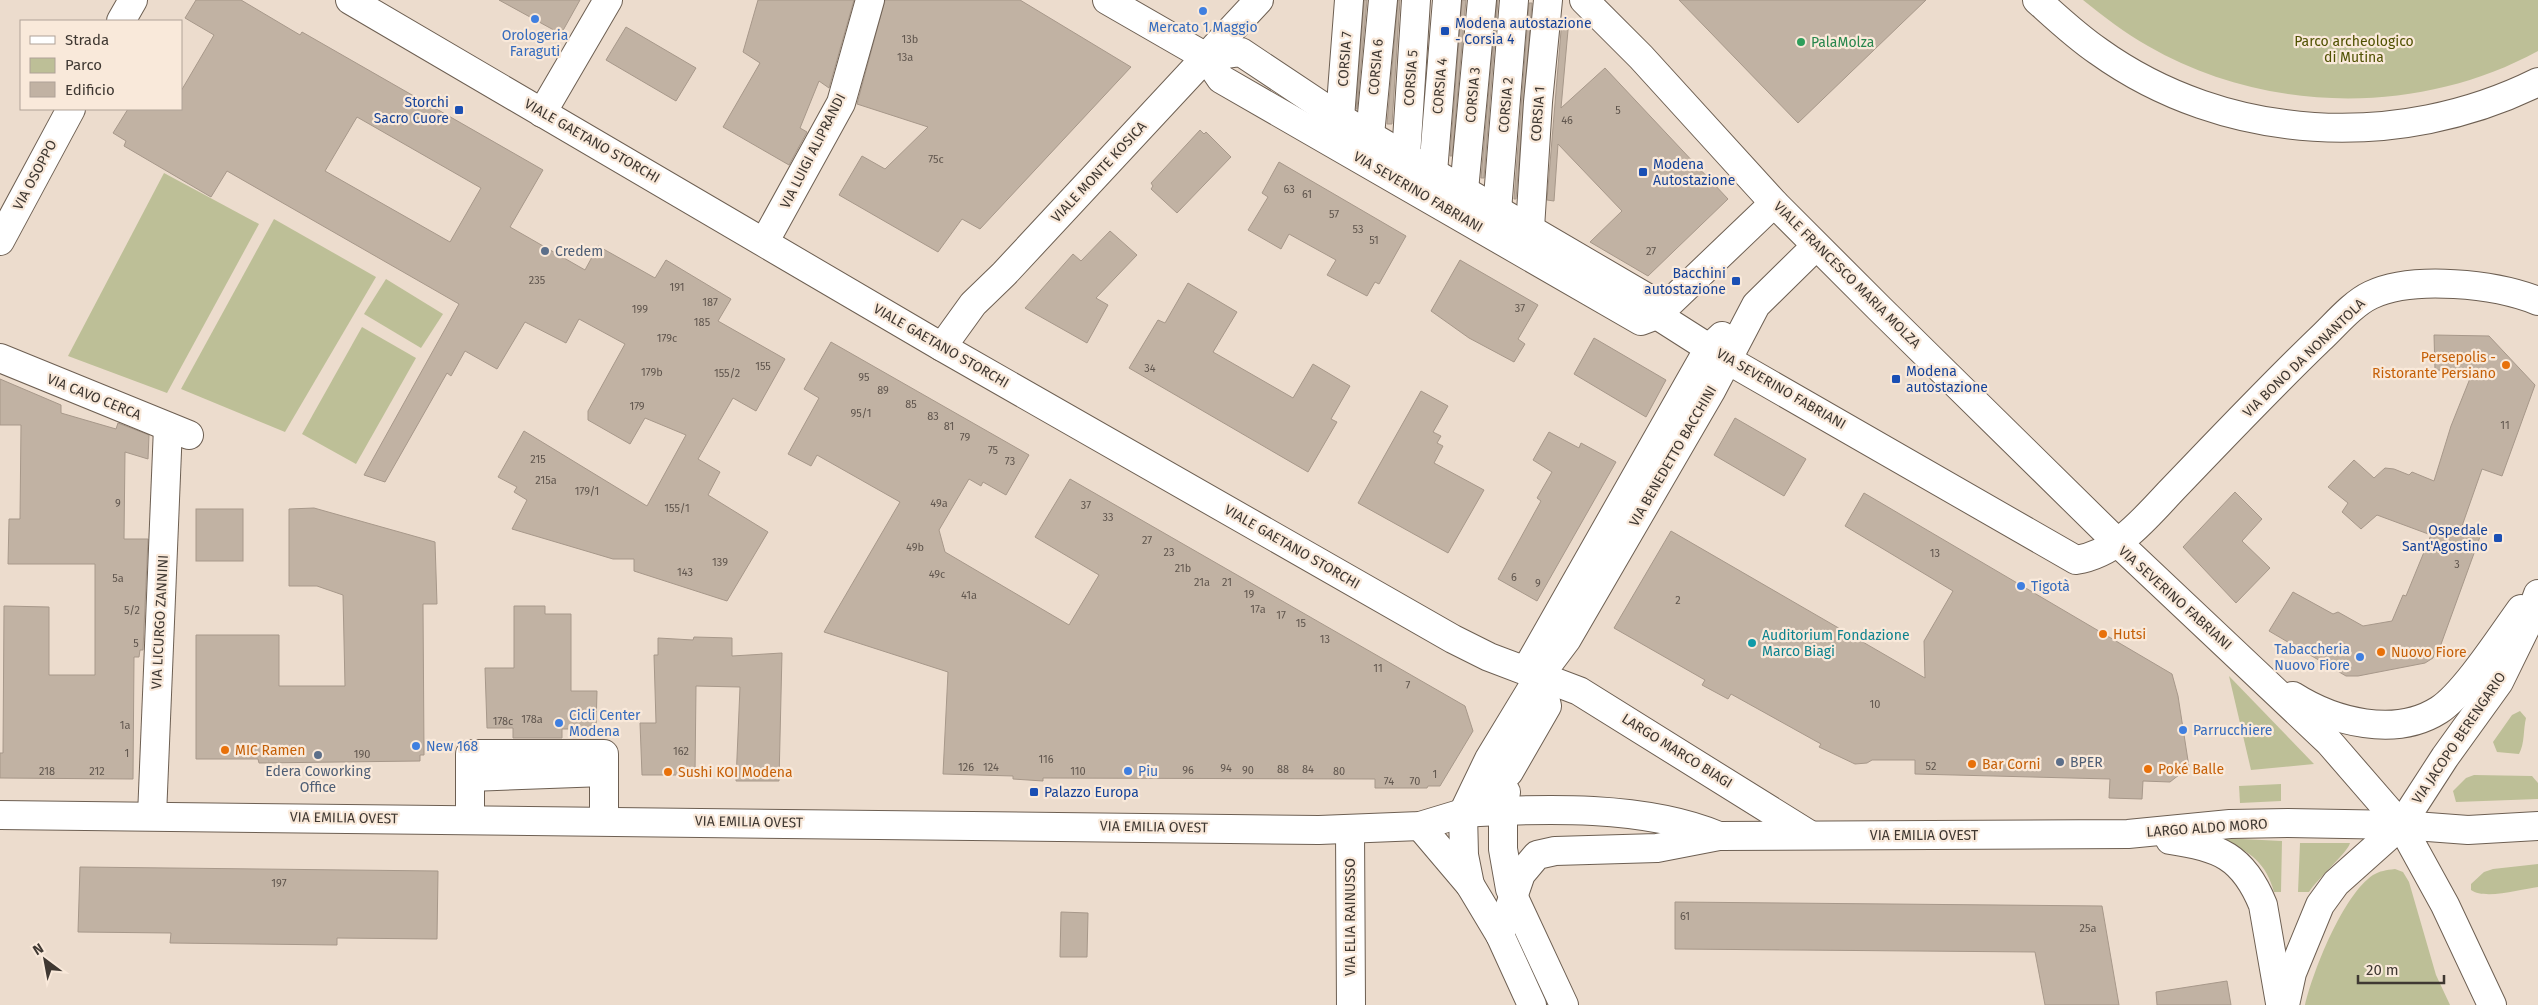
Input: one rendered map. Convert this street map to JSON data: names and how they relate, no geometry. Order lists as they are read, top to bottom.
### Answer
{
  "streets": {
    "street": [
      "CORSIA 7",
      "CORSIA 6",
      "CORSIA 5",
      "CORSIA 4",
      "CORSIA 3",
      "CORSIA 2",
      "CORSIA 1",
      "VIALE GAETANO STORCHI",
      "VIA LUIGI ALIPRANDI",
      "VIALE MONTE KOSICA",
      "VIA OSOPPO",
      "VIA SEVERINO FABRIANI",
      "VIALE FRANCESCO MARIA MOLZA",
      "VIA BONO DA NONANTOLA",
      "VIA CAVO CERCA",
      "VIA BENEDETTO BACCHINI",
      "VIA LICURGO ZANNINI",
      "VIA JACOPO BERENGARIO",
      "LARGO MARCO BIAGI",
      "VIA EMILIA OVEST",
      "LARGO ALDO MORO",
      "VIA ELIA RAINUSSO"
    ]
  },
  "crossings": [
    ["VIALE GAETANO STORCHI", "VIA LUIGI ALIPRANDI"],
    ["VIALE GAETANO STORCHI", "VIALE MONTE KOSICA"],
    ["VIALE GAETANO STORCHI", "VIA BENEDETTO BACCHINI"],
    ["VIALE GAETANO STORCHI", "LARGO MARCO BIAGI"],
    ["VIALE MONTE KOSICA", "VIA SEVERINO FABRIANI"],
    ["VIA SEVERINO FABRIANI", "VIALE FRANCESCO MARIA MOLZA"],
    ["VIA SEVERINO FABRIANI", "VIA BONO DA NONANTOLA"],
    ["VIA SEVERINO FABRIANI", "VIA BENEDETTO BACCHINI"],
    ["VIA SEVERINO FABRIANI", "VIA JACOPO BERENGARIO"],
    ["VIA SEVERINO FABRIANI", "LARGO ALDO MORO"],
    ["VIALE FRANCESCO MARIA MOLZA", "VIA BONO DA NONANTOLA"],
    ["VIALE FRANCESCO MARIA MOLZA", "VIA BENEDETTO BACCHINI"],
    ["VIA CAVO CERCA", "VIA LICURGO ZANNINI"],
    ["VIA BENEDETTO BACCHINI", "LARGO MARCO BIAGI"],
    ["VIA BENEDETTO BACCHINI", "VIA EMILIA OVEST"],
    ["VIA LICURGO ZANNINI", "VIA EMILIA OVEST"],
    ["VIA JACOPO BERENGARIO", "LARGO ALDO MORO"],
    ["LARGO MARCO BIAGI", "VIA EMILIA OVEST"],
    ["VIA EMILIA OVEST", "LARGO ALDO MORO"],
    ["VIA EMILIA OVEST", "VIA ELIA RAINUSSO"]
  ],
  "parks": ["Parco archeologico di Mutina"],
  "places": {
    "other": [
      "Mercato 1 Maggio",
      "Orologeria Faraguti",
      "PalaMolza",
      "Credem",
      "Persepolis - Ristorante Persiano",
      "Tigotà",
      "Hutsi",
      "Auditorium Fondazione Marco Biagi",
      "Nuovo Fiore",
      "Tabaccheria Nuovo Fiore",
      "Cicli Center Modena",
      "Parrucchiere",
      "New 168",
      "MIC Ramen",
      "Edera Coworking Office",
      "BPER",
      "Bar Corni",
      "Poké Balle",
      "Piu",
      "Sushi KOI Modena"
    ],
    "transit": [
      "Modena autostazione - Corsia 4",
      "Storchi Sacro Cuore",
      "Modena Autostazione",
      "Bacchini autostazione",
      "Modena autostazione",
      "Ospedale Sant'Agostino",
      "Palazzo Europa"
    ]
  },
  "house_numbers": [
    "13b",
    "13a",
    "5",
    "46",
    "75c",
    "63",
    "61",
    "57",
    "53",
    "51",
    "27",
    "235",
    "191",
    "187",
    "37",
    "199",
    "185",
    "179c",
    "155",
    "34",
    "179b",
    "155/2",
    "95",
    "89",
    "85",
    "179",
    "95/1",
    "83",
    "11",
    "81",
    "79",
    "75",
    "215",
    "73",
    "215a",
    "179/1",
    "9",
    "49a",
    "37",
    "155/1",
    "33",
    "27",
    "49b",
    "23",
    "13",
    "139",
    "3",
    "21b",
    "143",
    "49c",
    "6",
    "5a",
    "21a",
    "21",
    "9",
    "19",
    "41a",
    "2",
    "17a",
    "5/2",
    "17",
    "15",
    "13",
    "5",
    "11",
    "7",
    "10",
    "178a",
    "178c",
    "1a",
    "162",
    "1",
    "190",
    "116",
    "52",
    "126",
    "124",
    "94",
    "88",
    "84",
    "96",
    "90",
    "218",
    "212",
    "110",
    "80",
    "1",
    "74",
    "70",
    "197",
    "61",
    "25a"
  ],
  "legend": ["Strada", "Parco", "Edificio"],
  "scale_bar": "20 m",
  "north": "top left"
}
